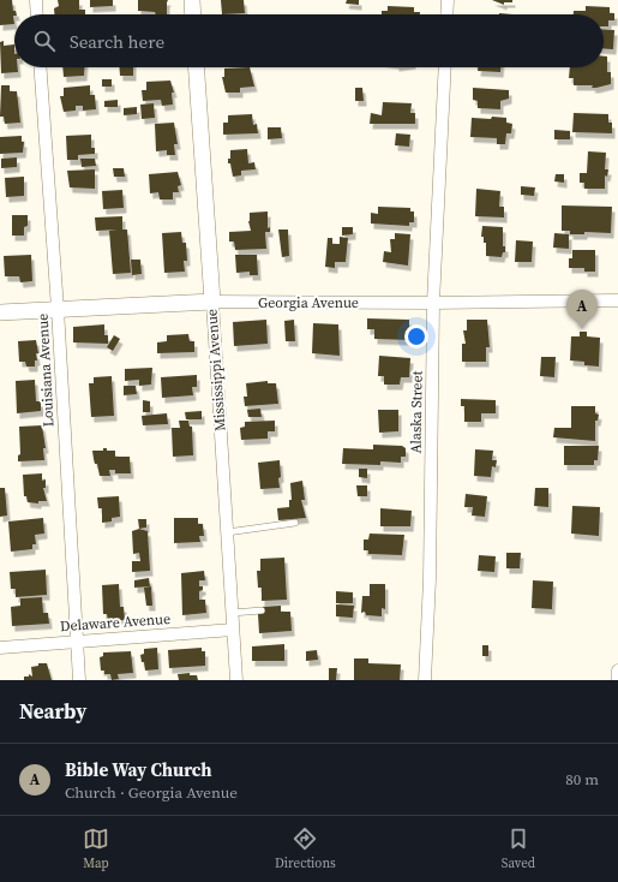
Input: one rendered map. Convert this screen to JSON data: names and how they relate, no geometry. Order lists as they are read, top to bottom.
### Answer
{
  "streets": {
    "street": [
      "Georgia Avenue",
      "Louisiana Avenue",
      "Mississippi Avenue",
      "Alaska Street",
      "Delaware Avenue"
    ]
  },
  "crossings": [
    ["Georgia Avenue", "Louisiana Avenue"],
    ["Georgia Avenue", "Mississippi Avenue"],
    ["Georgia Avenue", "Alaska Street"],
    ["Louisiana Avenue", "Delaware Avenue"],
    ["Mississippi Avenue", "Delaware Avenue"]
  ],
  "page": {
    "search": "Search here",
    "pins": "A",
    "heading": "Nearby",
    "list": [
      {
        "mark": "A",
        "name": "Bible Way Church",
        "note": "Church · Georgia Avenue",
        "value": "80 m"
      }
    ],
    "nav": ["Map", "Directions", "Saved"]
  }
}
